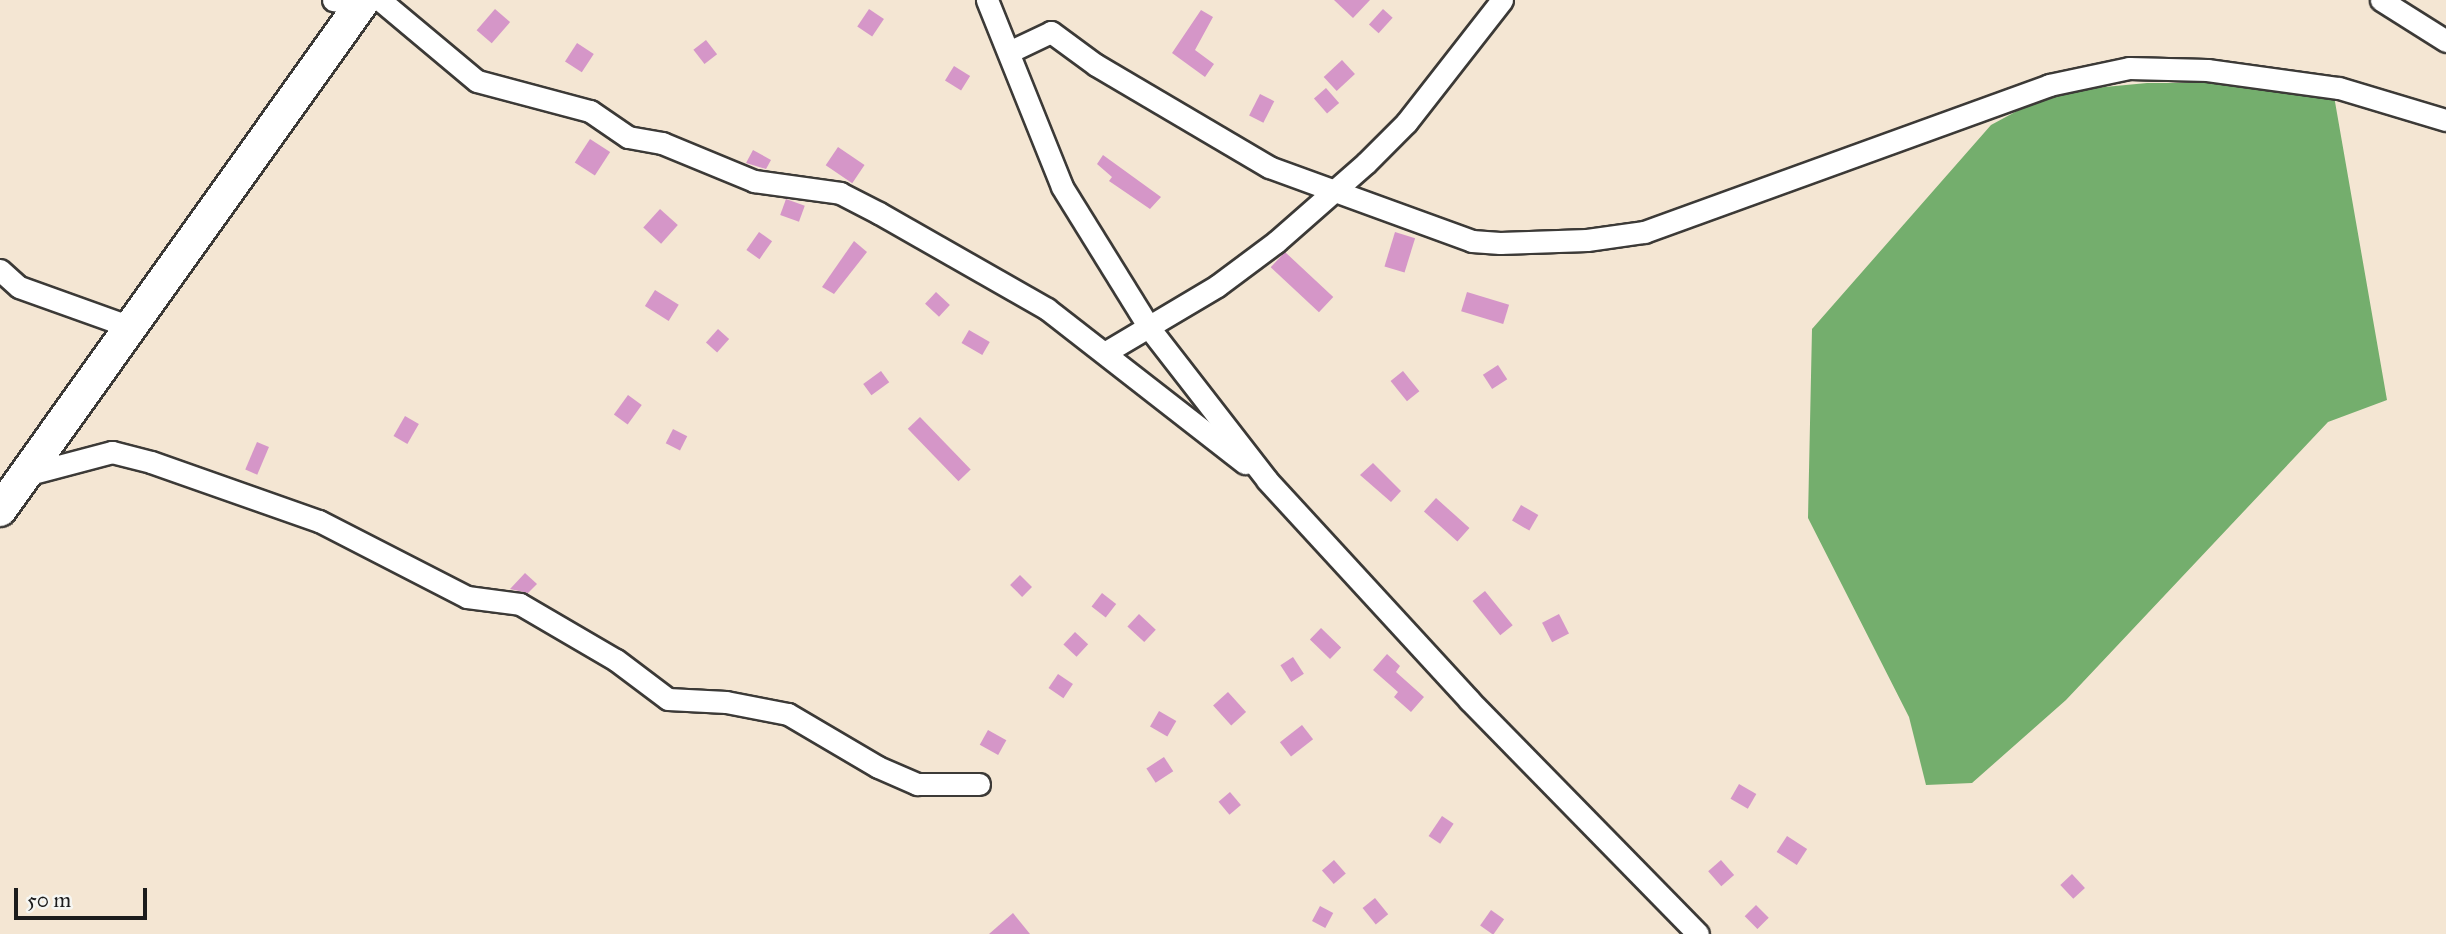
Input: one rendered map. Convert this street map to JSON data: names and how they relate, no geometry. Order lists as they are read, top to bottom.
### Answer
{
  "scale_bar": "50 m"
}
